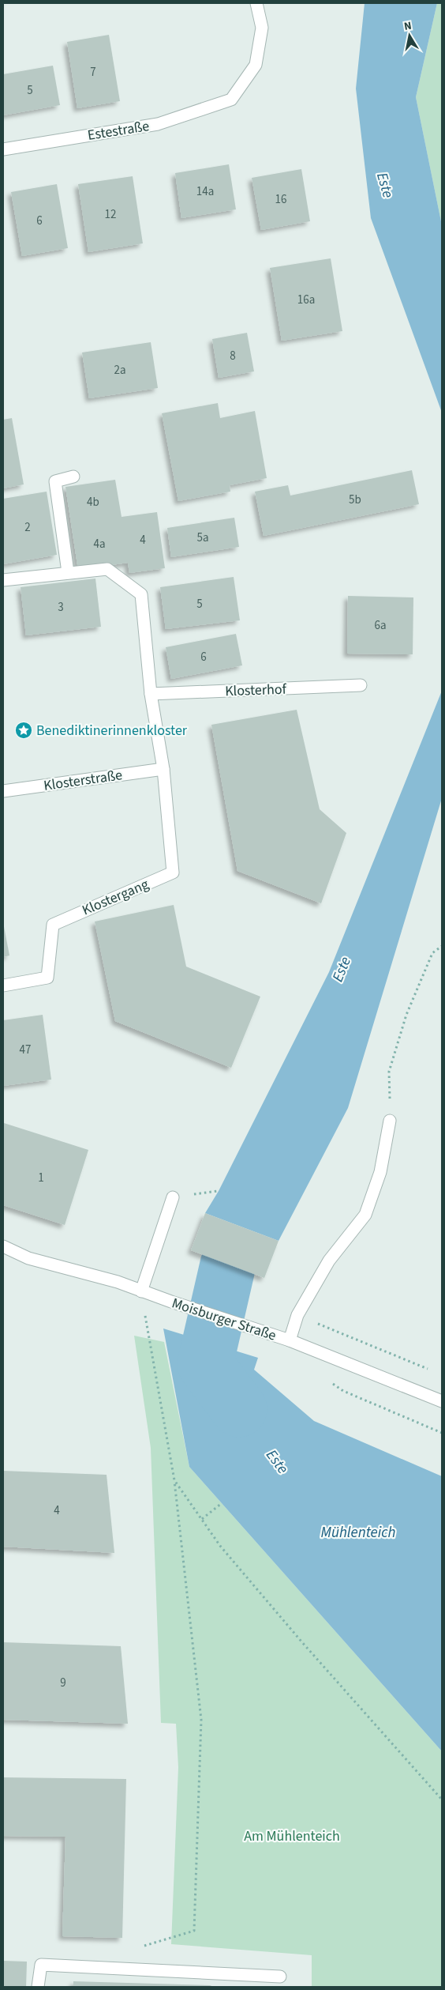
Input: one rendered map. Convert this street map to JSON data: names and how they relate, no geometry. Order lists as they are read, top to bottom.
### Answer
{
  "streets": {
    "street": [
      "Estestraße",
      "Klosterhof",
      "Klosterstraße",
      "Klostergang",
      "Moisburger Straße"
    ]
  },
  "crossings": [
    ["Klosterstraße", "Klostergang"]
  ],
  "water": ["Este", "Mühlenteich"],
  "parks": ["Am Mühlenteich"],
  "places": {
    "place": ["Benediktinerinnenkloster"]
  },
  "house_numbers": [
    "7",
    "5",
    "14a",
    "16",
    "12",
    "6",
    "16a",
    "8",
    "2a",
    "5b",
    "4b",
    "2",
    "5a",
    "4",
    "4a",
    "5",
    "3",
    "6a",
    "6",
    "47",
    "1",
    "4",
    "9"
  ],
  "north": "top"
}
